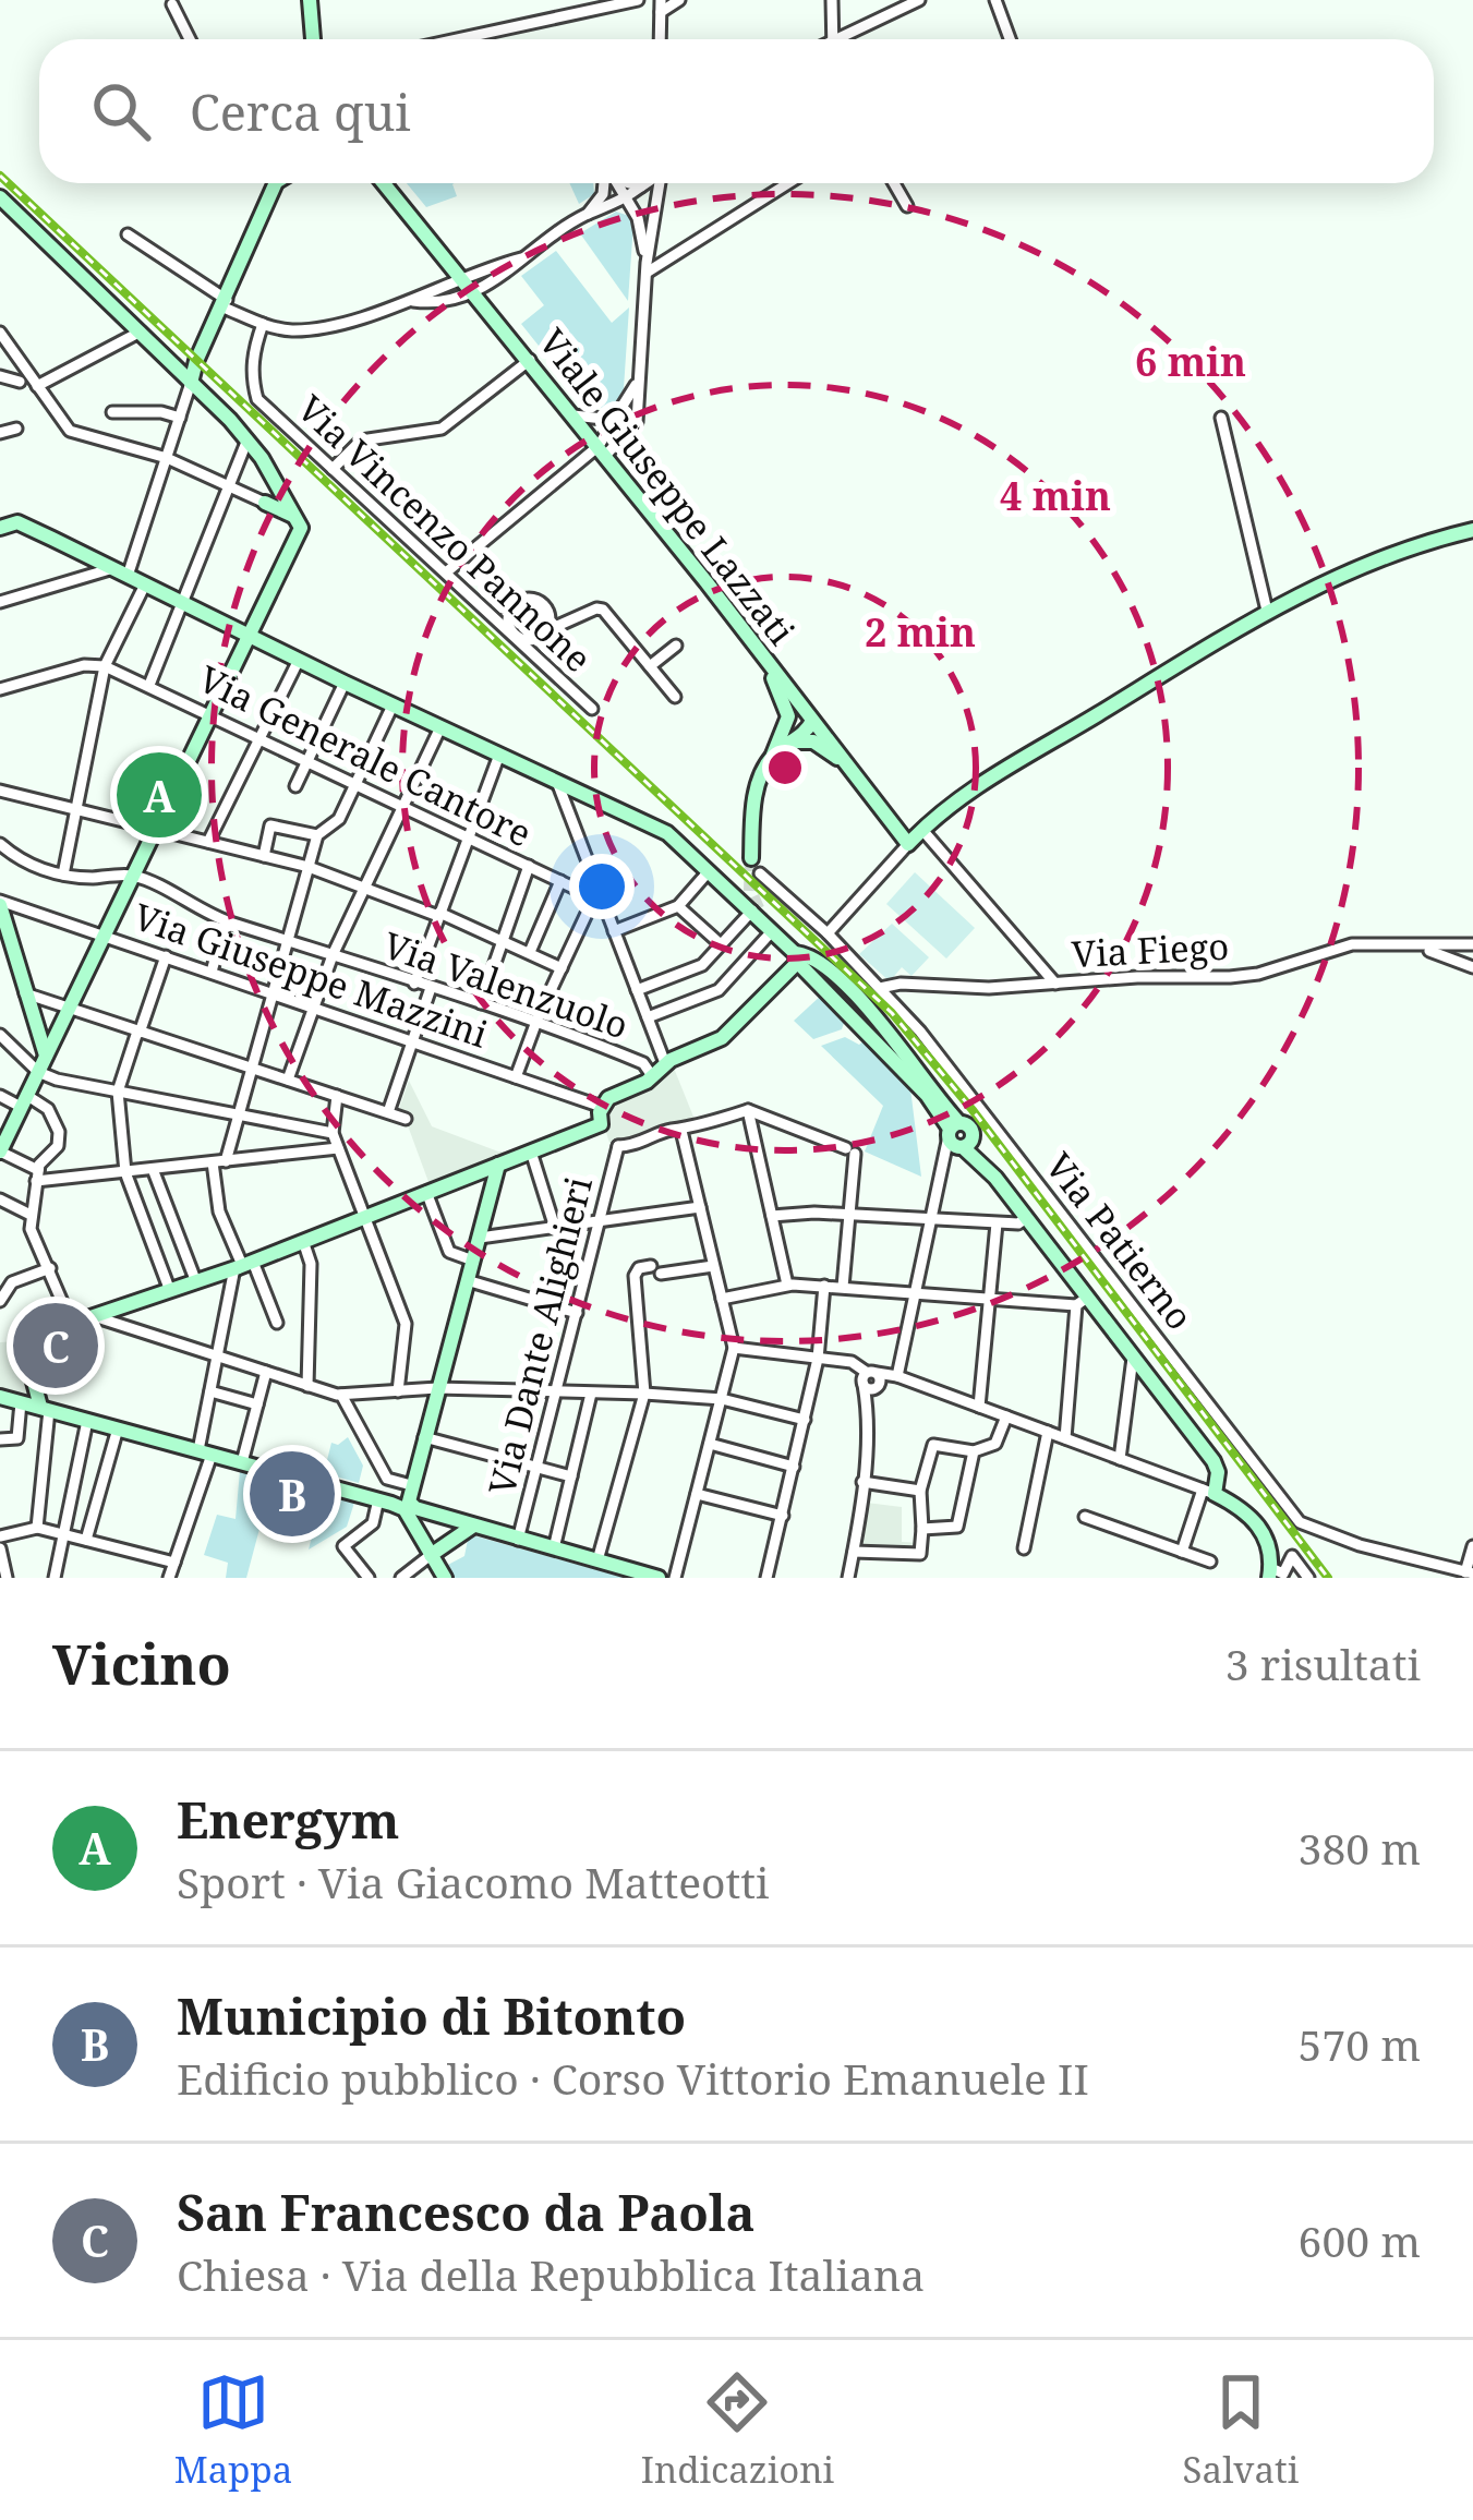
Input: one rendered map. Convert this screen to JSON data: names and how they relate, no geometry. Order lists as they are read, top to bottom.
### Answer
{
  "streets": {
    "street": [
      "Viale Giuseppe Lazzati",
      "Via Vincenzo Pannone",
      "Via Generale Cantore",
      "Via Fiego",
      "Via Giuseppe Mazzini",
      "Via Valenzuolo",
      "Via Patierno",
      "Via Dante Alighieri"
    ]
  },
  "crossings": [
    ["Via Fiego", "Via Patierno"]
  ],
  "page": {
    "search": "Cerca qui",
    "pins": ["A", "C", "B"],
    "heading": ["Vicino", "3 risultati"],
    "list": [
      {
        "mark": "A",
        "name": "Energym",
        "note": "Sport · Via Giacomo Matteotti",
        "value": "380 m"
      },
      {
        "mark": "B",
        "name": "Municipio di Bitonto",
        "note": "Edificio pubblico · Corso Vittorio Emanuele II",
        "value": "570 m"
      },
      {
        "mark": "C",
        "name": "San Francesco da Paola",
        "note": "Chiesa · Via della Repubblica Italiana",
        "value": "600 m"
      }
    ],
    "nav": ["Mappa", "Indicazioni", "Salvati"]
  },
  "rings": ["6 min", "4 min", "2 min"]
}
